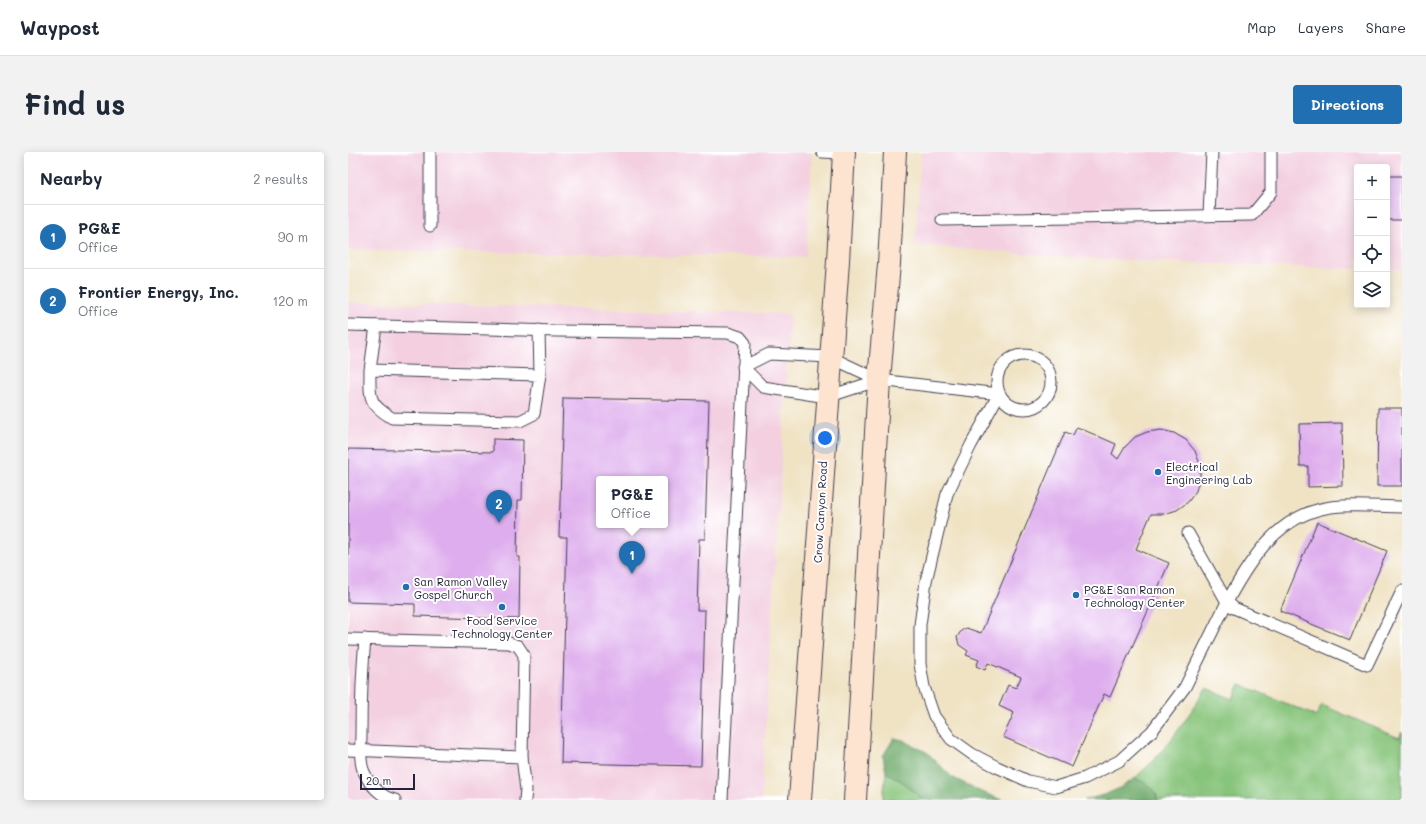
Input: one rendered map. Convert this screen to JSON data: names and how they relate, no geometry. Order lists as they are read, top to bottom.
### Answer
{
  "streets": {
    "main road": ["Crow Canyon Road"]
  },
  "places": [
    "Electrical Engineering Lab",
    "San Ramon Valley Gospel Church",
    "PG&E San Ramon Technology Center",
    "Food Service Technology Center"
  ],
  "scale_bar": "20 m",
  "page": {
    "header": "Waypost",
    "nav": ["Map", "Layers", "Share"],
    "buttons": "Directions",
    "title": "Find us",
    "heading": ["Nearby", "2 results"],
    "map_buttons": ["+", "−"],
    "list": [
      {
        "mark": "1",
        "name": "PG&E",
        "note": "Office",
        "value": "90 m"
      },
      {
        "mark": "2",
        "name": "Frontier Energy, Inc.",
        "note": "Office",
        "value": "120 m"
      }
    ],
    "popup": ["PG&E", "Office"],
    "pins": ["2", "1"],
    "scale": "20 m"
  }
}
